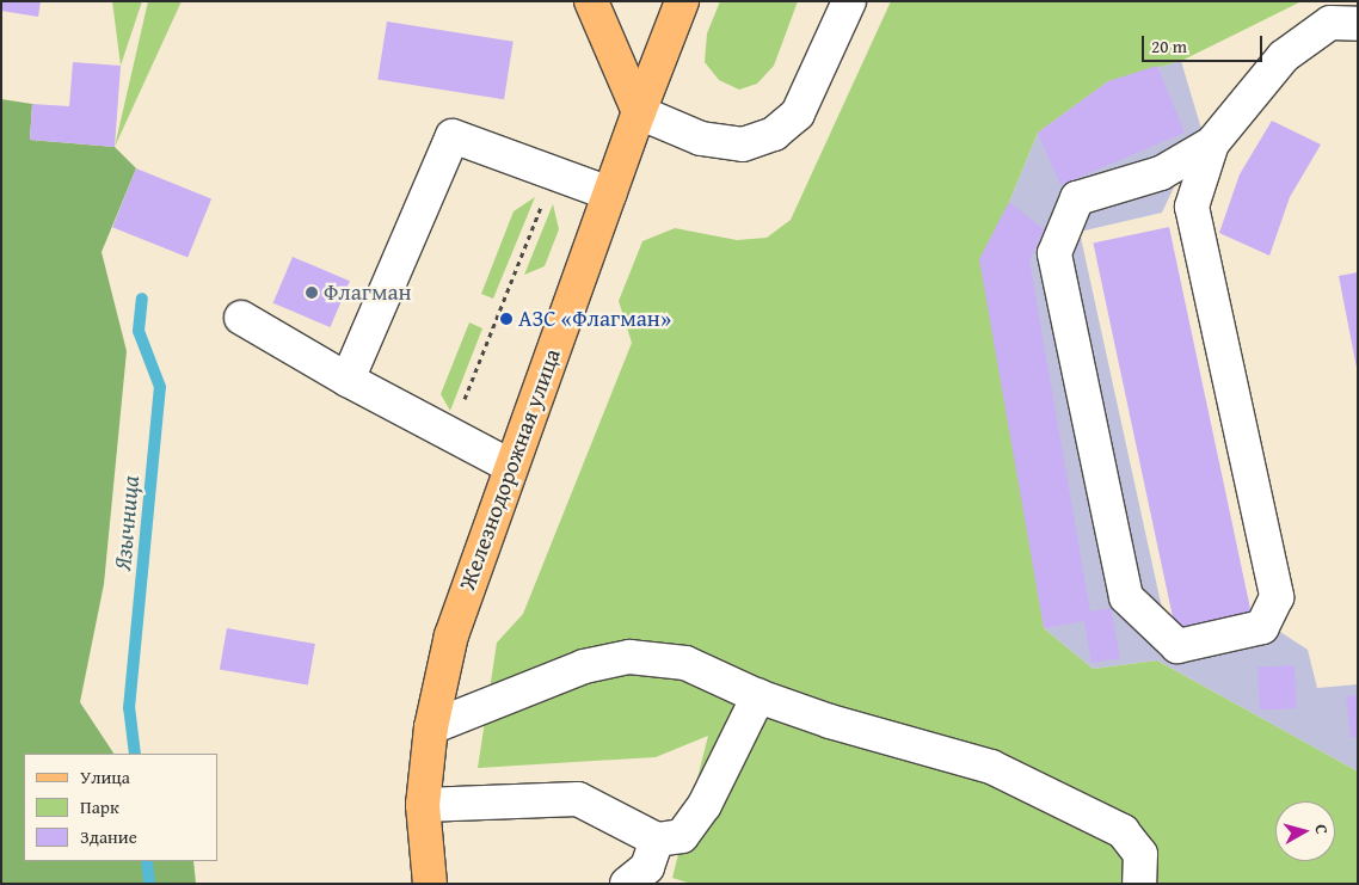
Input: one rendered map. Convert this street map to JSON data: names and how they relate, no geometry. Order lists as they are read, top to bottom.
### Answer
{
  "streets": {
    "main road": ["Железнодорожная улица"]
  },
  "water": ["Язычница"],
  "places": ["Флагман", "АЗС «Флагман»"],
  "legend": ["Улица", "Парк", "Здание"],
  "scale_bar": "20 m",
  "north": "right"
}
